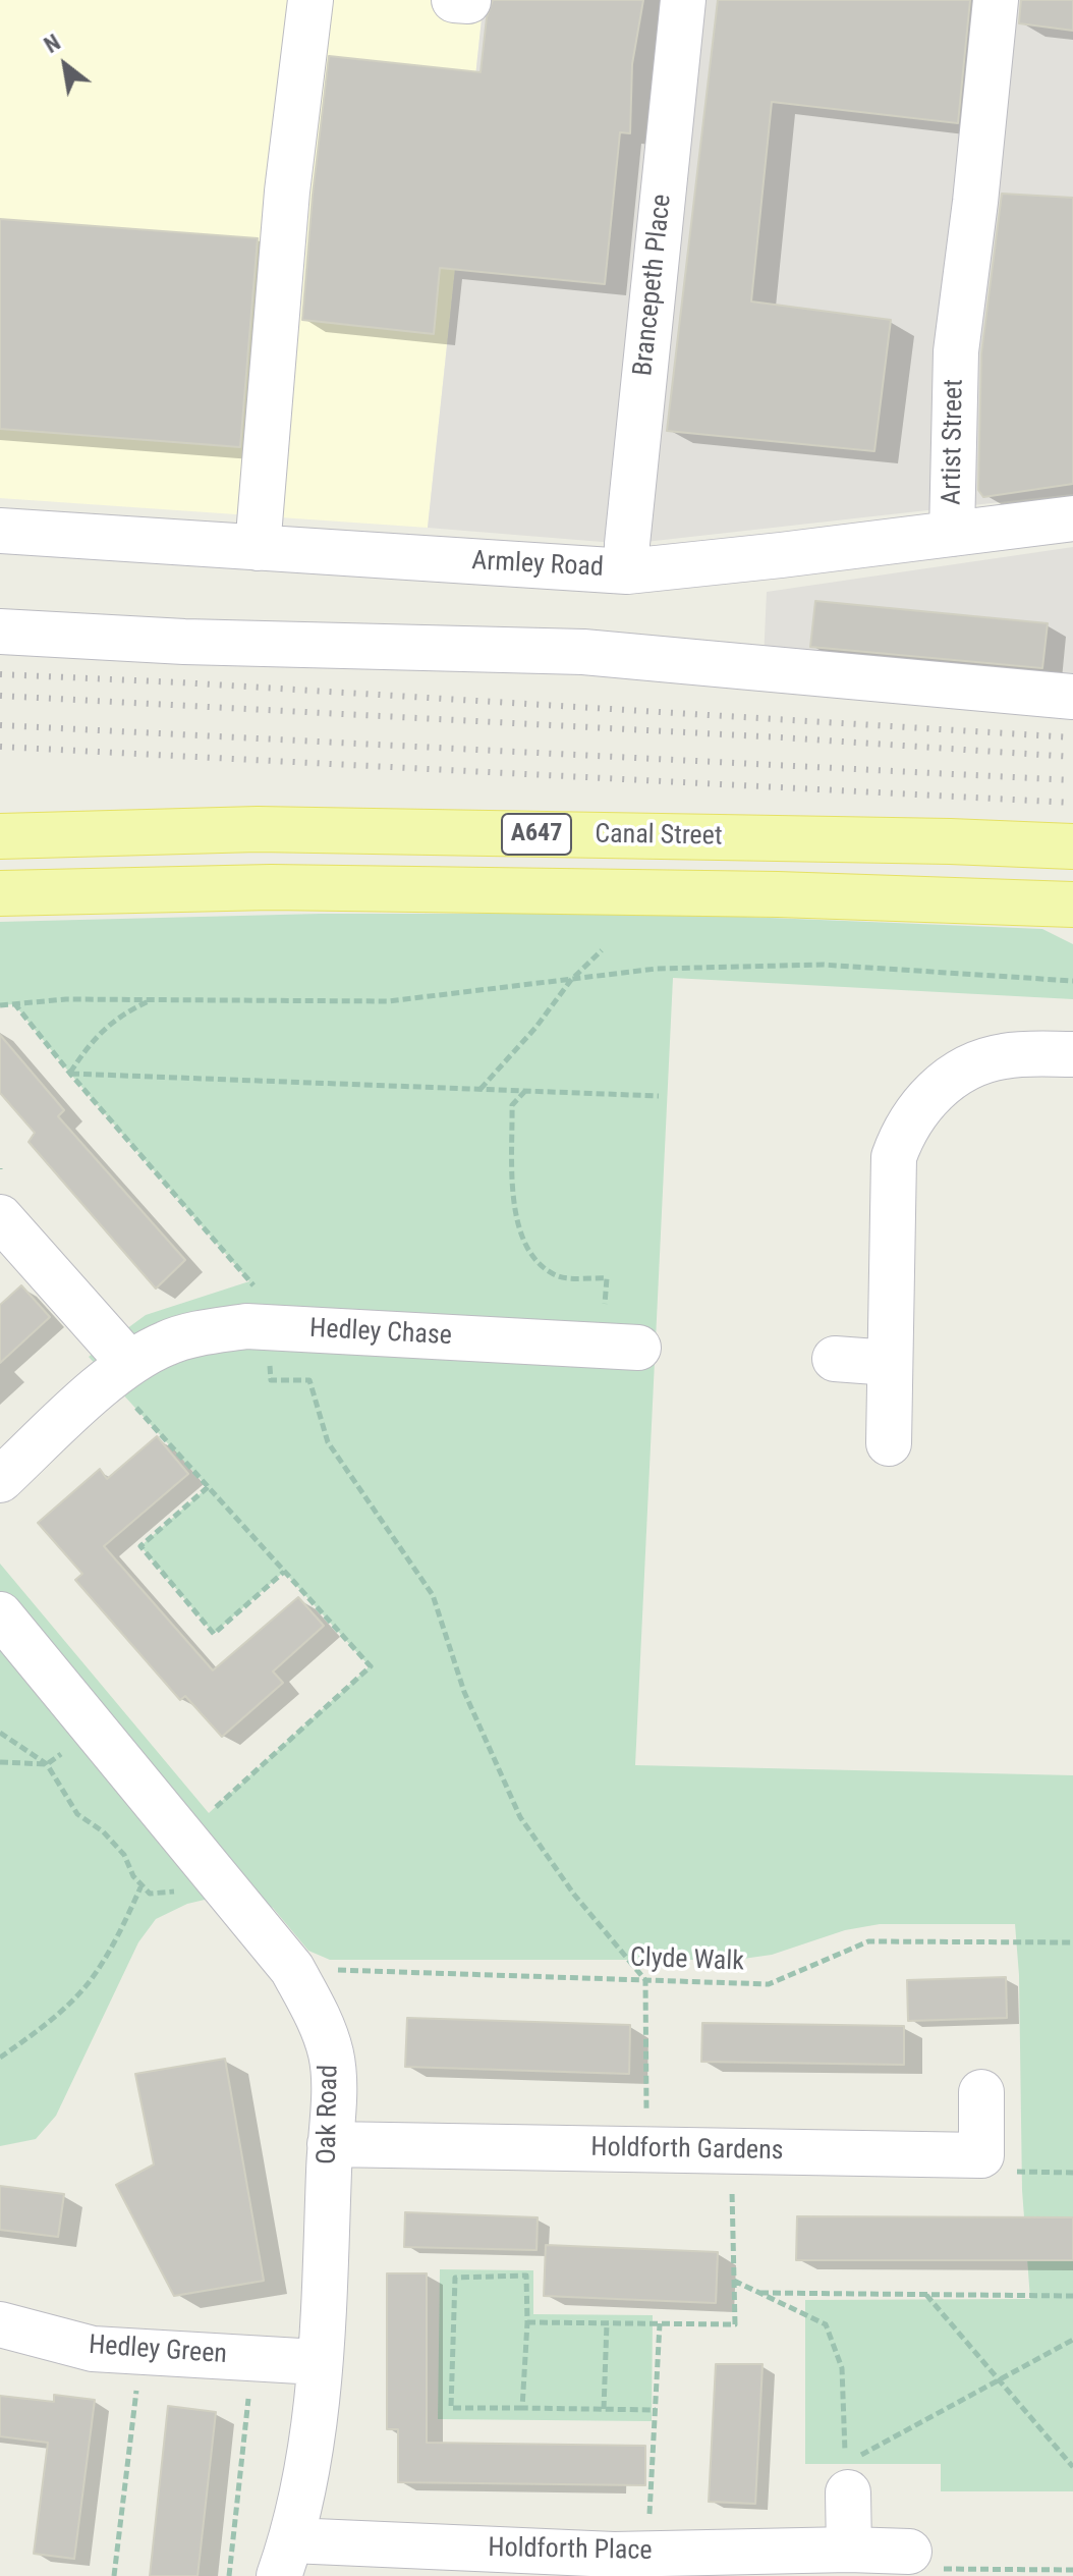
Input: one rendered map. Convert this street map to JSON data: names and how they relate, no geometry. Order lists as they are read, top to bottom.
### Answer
{
  "streets": {
    "main road": ["A647", "Canal Street"],
    "street": [
      "Brancepeth Place",
      "Artist Street",
      "Armley Road",
      "Hedley Chase",
      "Oak Road",
      "Holdforth Gardens",
      "Hedley Green",
      "Holdforth Place"
    ],
    "path": ["Clyde Walk"]
  },
  "crossings": [
    ["Brancepeth Place", "Armley Road"],
    ["Artist Street", "Armley Road"],
    ["Clyde Walk", "Oak Road"],
    ["Oak Road", "Holdforth Gardens"],
    ["Oak Road", "Hedley Green"],
    ["Oak Road", "Holdforth Place"]
  ],
  "north": "top left"
}
